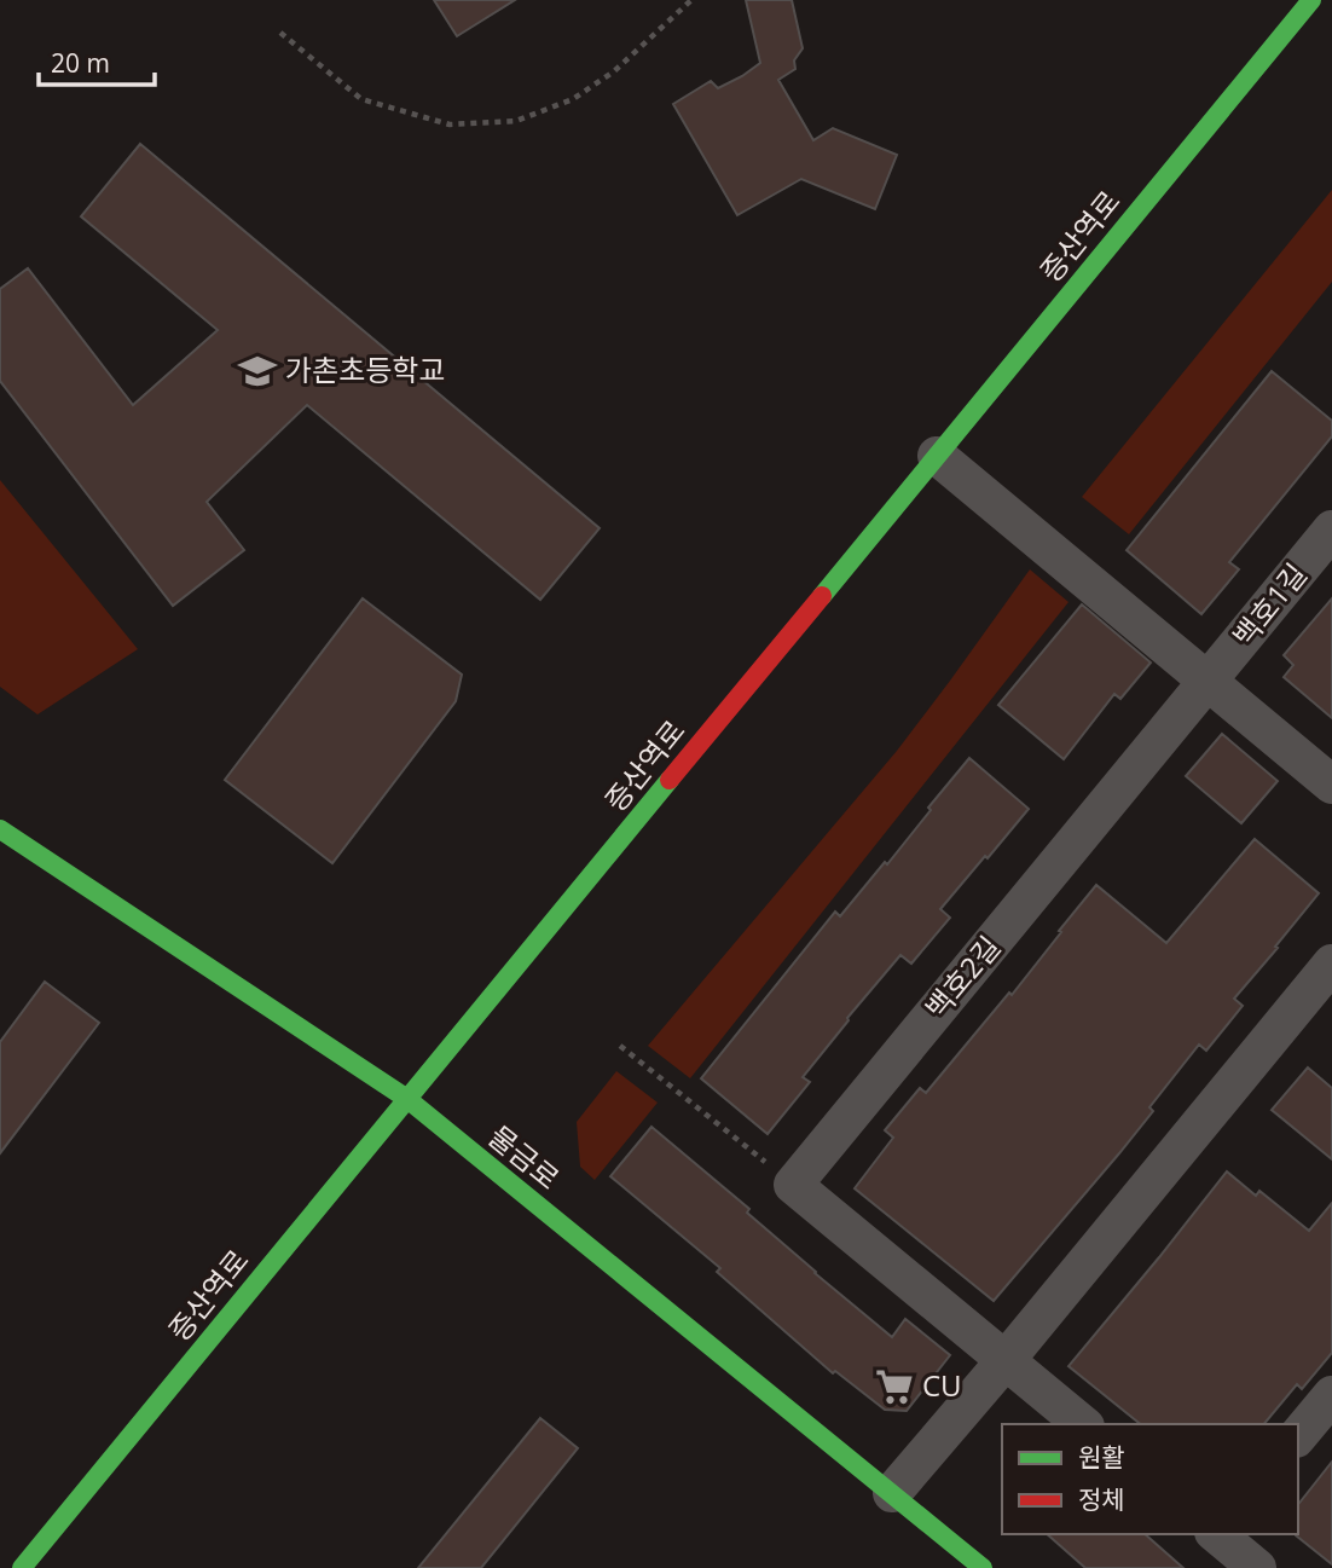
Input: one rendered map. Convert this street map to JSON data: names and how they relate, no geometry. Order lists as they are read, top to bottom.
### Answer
{
  "streets": {
    "street": [
      "증산역로",
      "백호1길",
      "백호2길",
      "물금로"
    ]
  },
  "crossings": [
    ["증산역로", "물금로"],
    ["백호1길", "백호2길"]
  ],
  "places": {
    "school or university": ["가촌초등학교"],
    "supermarket": ["CU"]
  },
  "legend": ["원활", "정체"],
  "scale_bar": "20 m"
}
